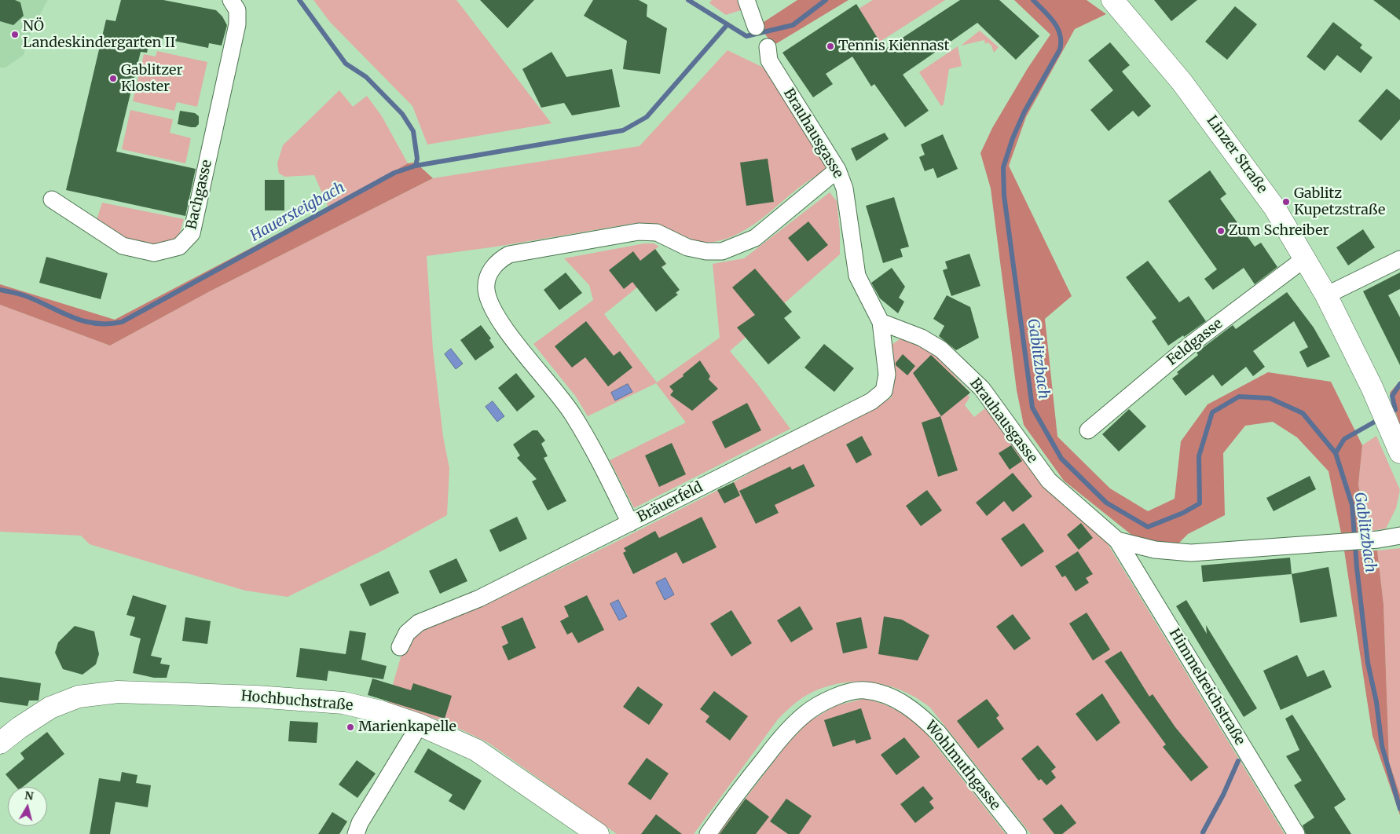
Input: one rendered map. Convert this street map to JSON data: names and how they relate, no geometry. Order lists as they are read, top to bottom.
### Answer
{
  "streets": {
    "street": [
      "Brauhausgasse",
      "Linzer Straße",
      "Bachgasse",
      "Feldgasse",
      "Bräuerfeld",
      "Himmelreichstraße",
      "Hochbuchstraße",
      "Wohlmuthgasse"
    ]
  },
  "crossings": [
    ["Brauhausgasse", "Bräuerfeld"],
    ["Brauhausgasse", "Himmelreichstraße"],
    ["Linzer Straße", "Feldgasse"]
  ],
  "water": ["Hauersteigbach", "Gablitzbach"],
  "places": [
    "NÖ Landeskindergarten II",
    "Tennis Kiennast",
    "Gablitzer Kloster",
    "Gablitz Kupetzstraße",
    "Zum Schreiber",
    "Marienkapelle"
  ],
  "north": "top"
}
